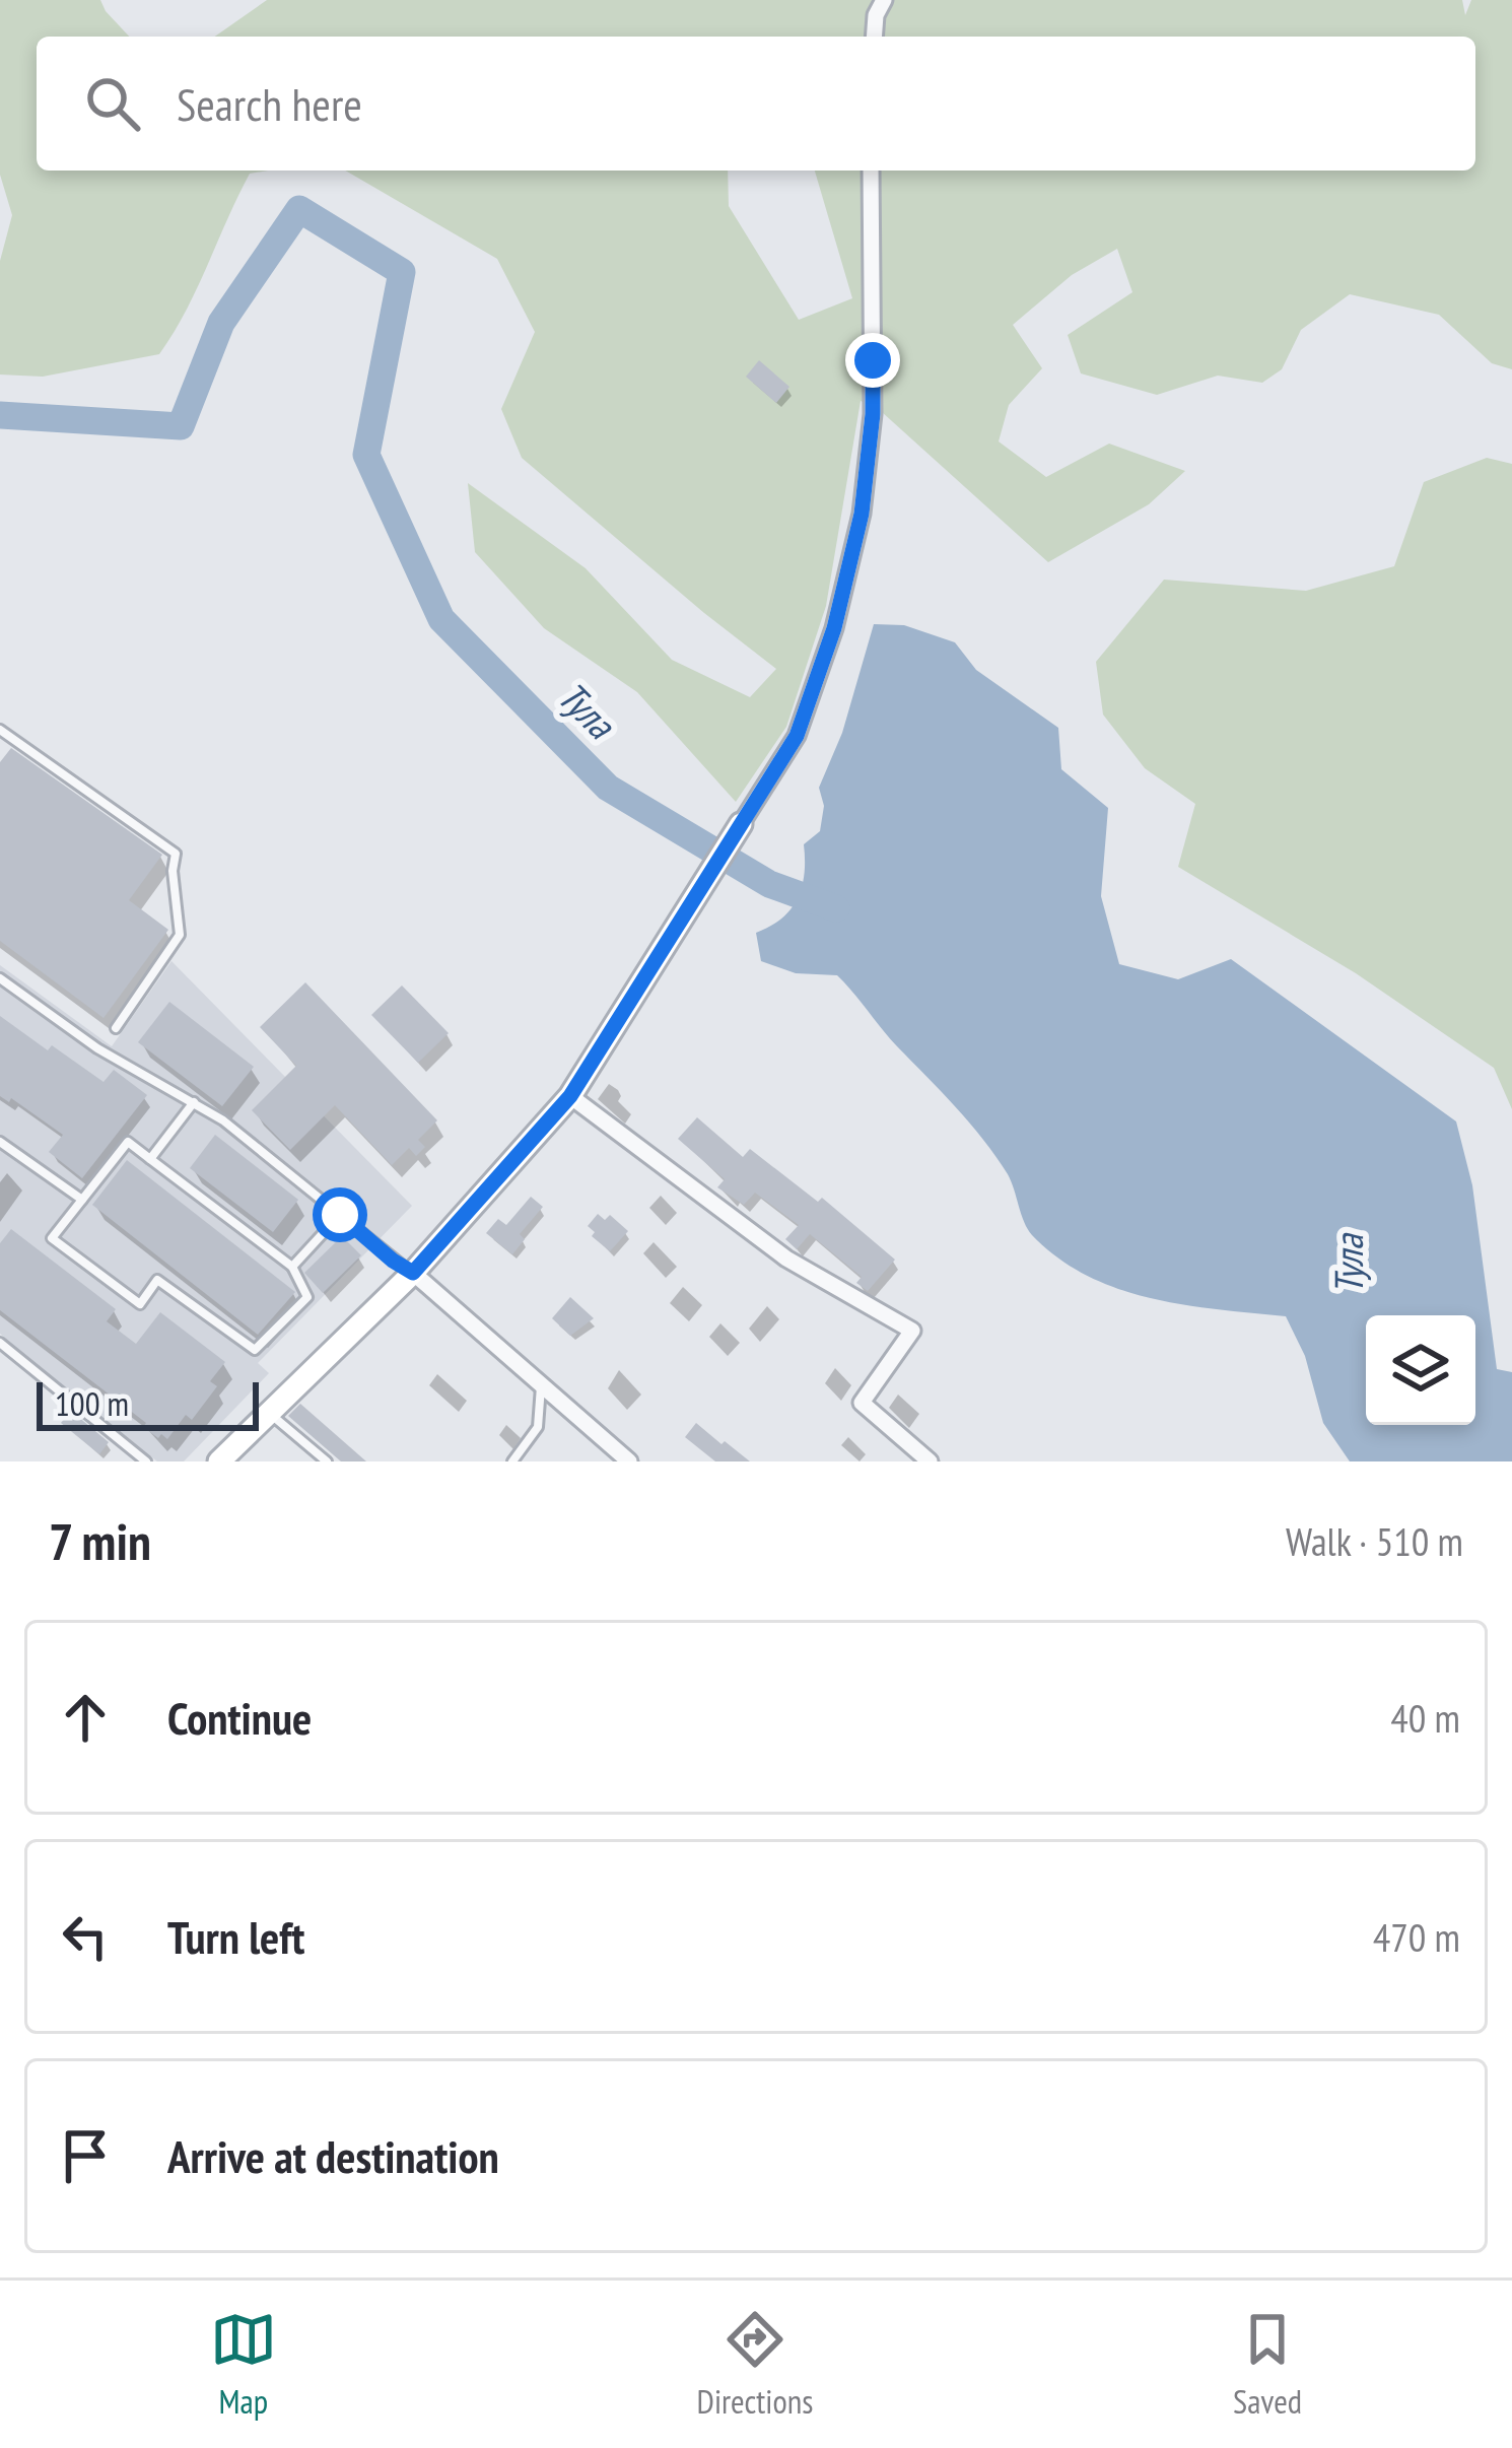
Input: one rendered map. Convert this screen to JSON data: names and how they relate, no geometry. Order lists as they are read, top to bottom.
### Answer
{
  "water": ["Тула"],
  "scale_bar": "100 m",
  "page": {
    "search": "Search here",
    "scale": "100 m",
    "heading": ["7 min", "Walk · 510 m"],
    "list": [
      ["Continue", "40 m"],
      ["Turn left", "470 m"],
      "Arrive at destination"
    ],
    "nav": ["Map", "Directions", "Saved"]
  }
}
